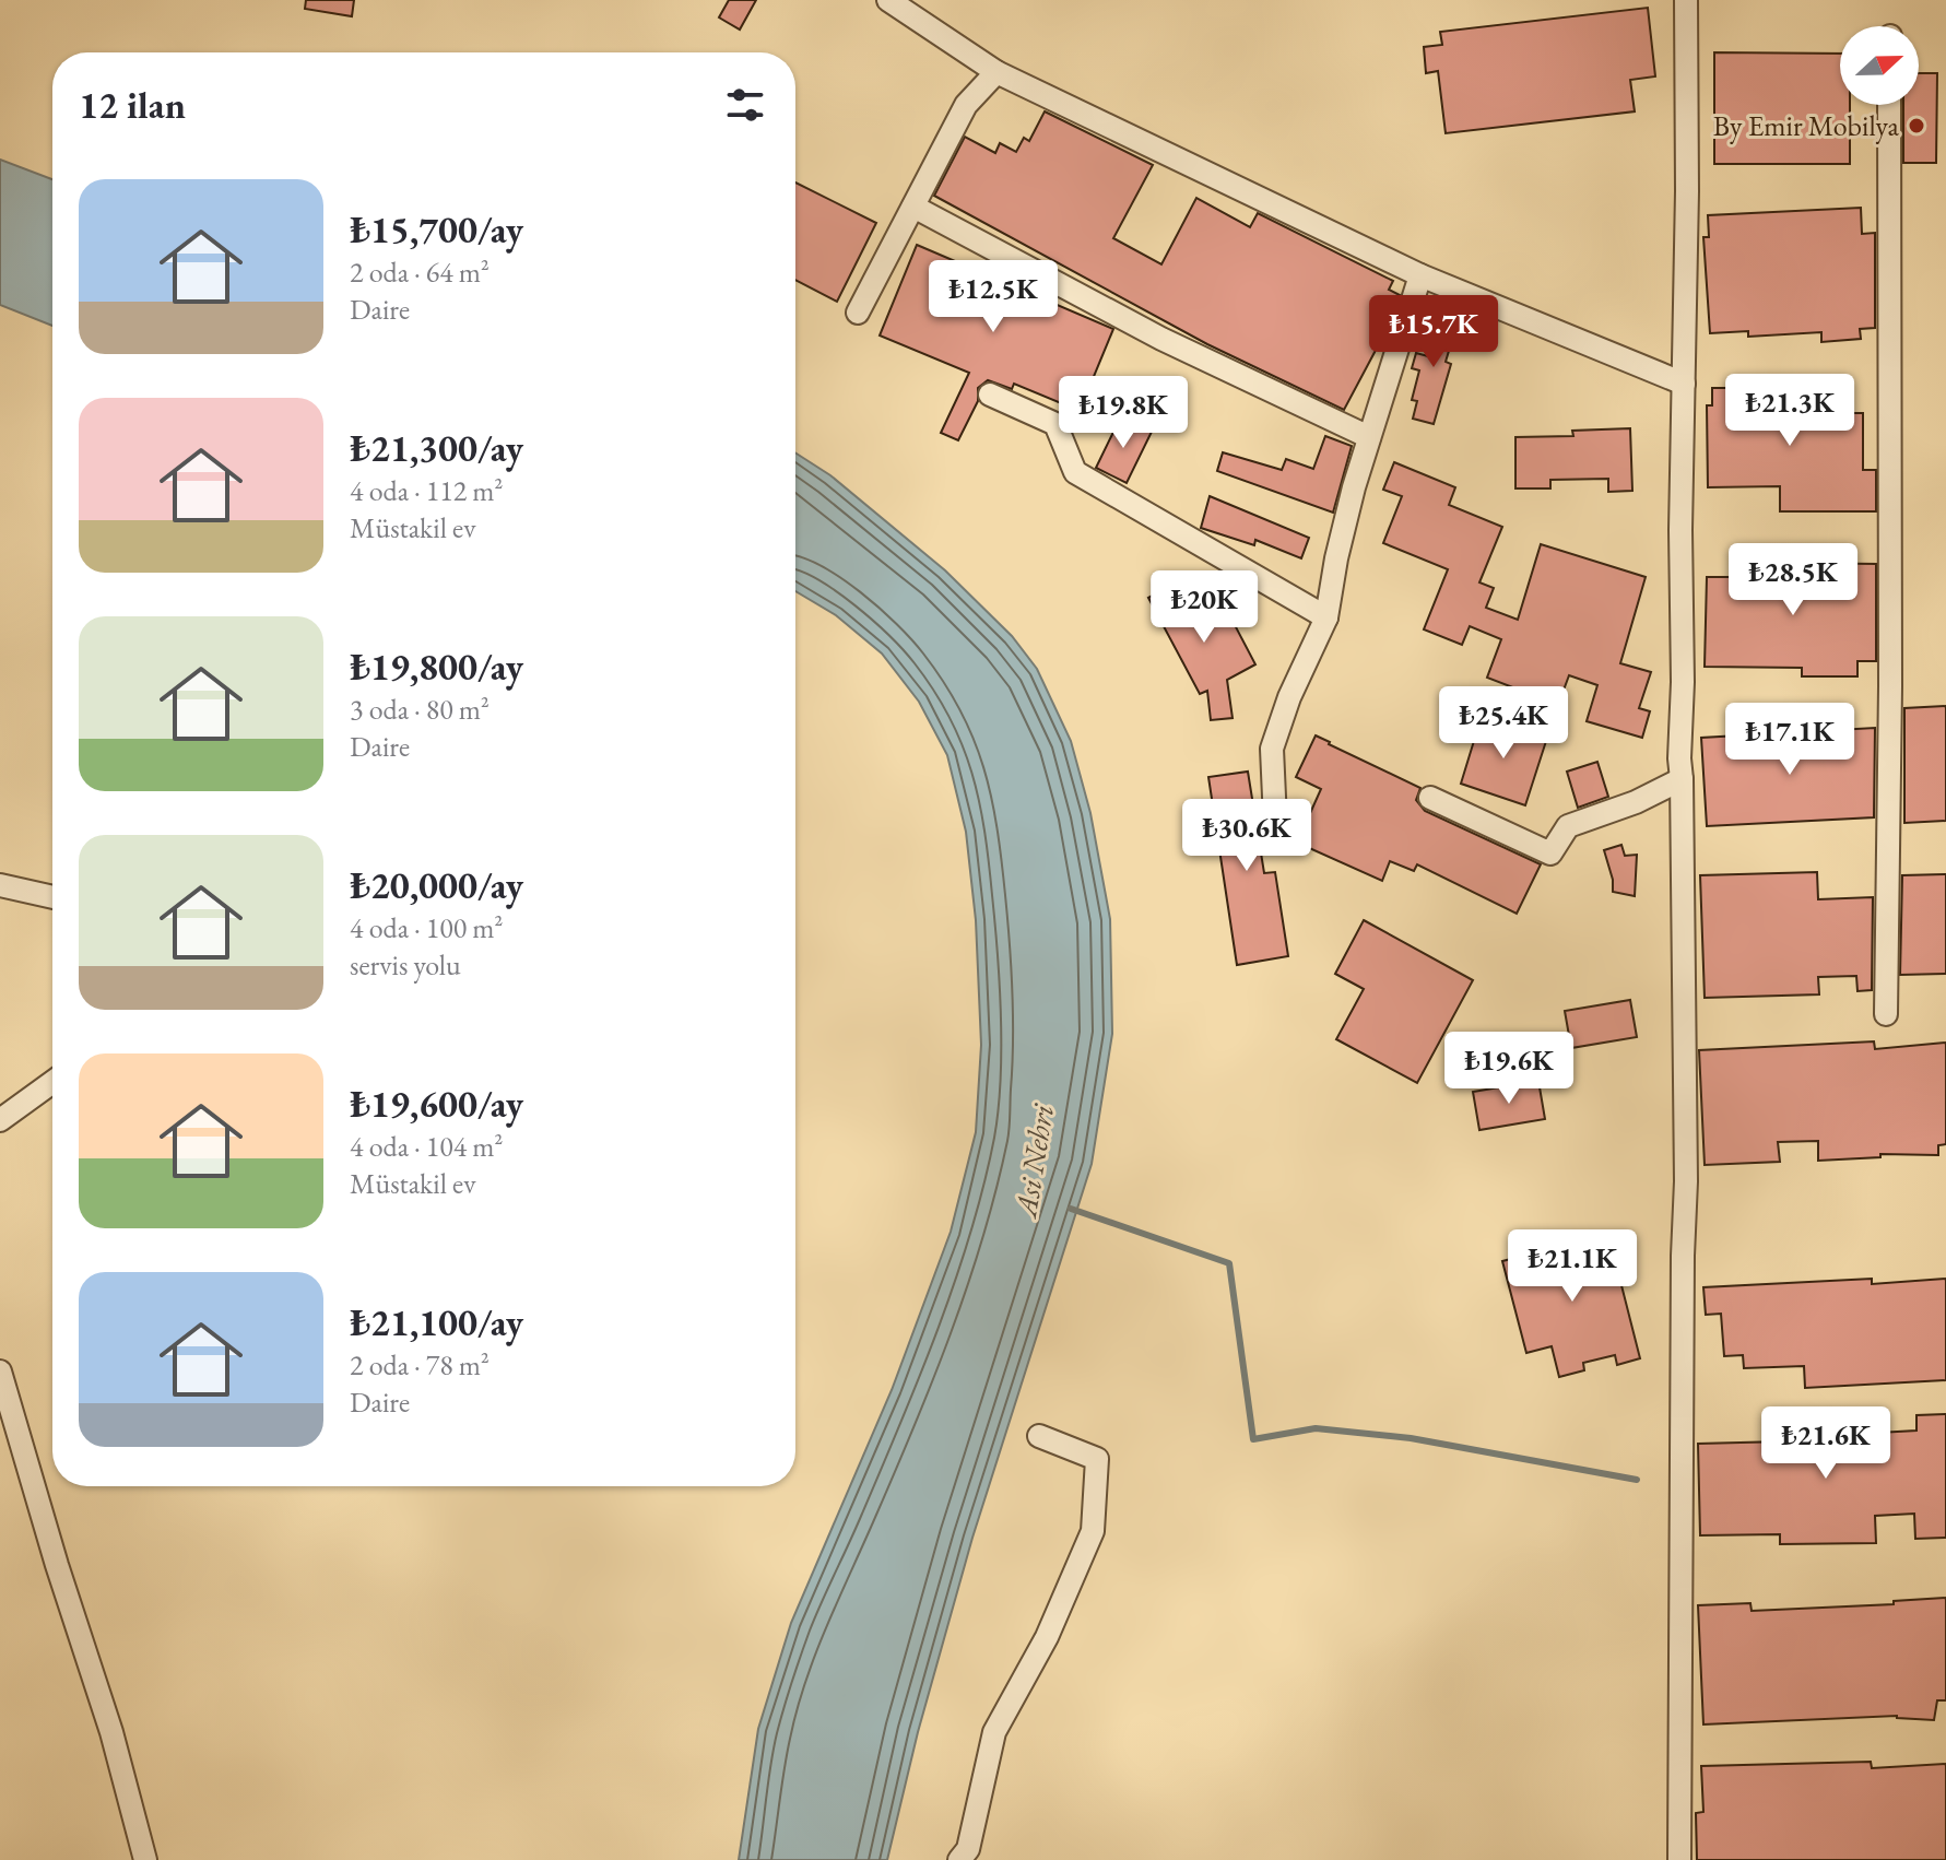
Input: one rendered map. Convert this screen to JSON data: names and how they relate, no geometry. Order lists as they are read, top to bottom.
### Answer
{
  "water": ["Asi Nehri"],
  "places": ["By Emir Mobilya"],
  "north": "right",
  "page": {
    "heading": "12 ilan",
    "list": [
      {
        "name": "₺15,700/ay",
        "note": "2 oda · 64 m² · Daire"
      },
      {
        "name": "₺21,300/ay",
        "note": "4 oda · 112 m² · Müstakil ev"
      },
      {
        "name": "₺19,800/ay",
        "note": "3 oda · 80 m² · Daire"
      },
      {
        "name": "₺20,000/ay",
        "note": "4 oda · 100 m² · servis yolu"
      },
      {
        "name": "₺19,600/ay",
        "note": "4 oda · 104 m² · Müstakil ev"
      },
      {
        "name": "₺21,100/ay",
        "note": "2 oda · 78 m² · Daire"
      }
    ],
    "price": [
      "₺12.5K",
      "₺15.7K",
      "₺21.3K",
      "₺19.8K",
      "₺28.5K",
      "₺20K",
      "₺25.4K",
      "₺17.1K",
      "₺30.6K",
      "₺19.6K",
      "₺21.1K",
      "₺21.6K"
    ]
  }
}
